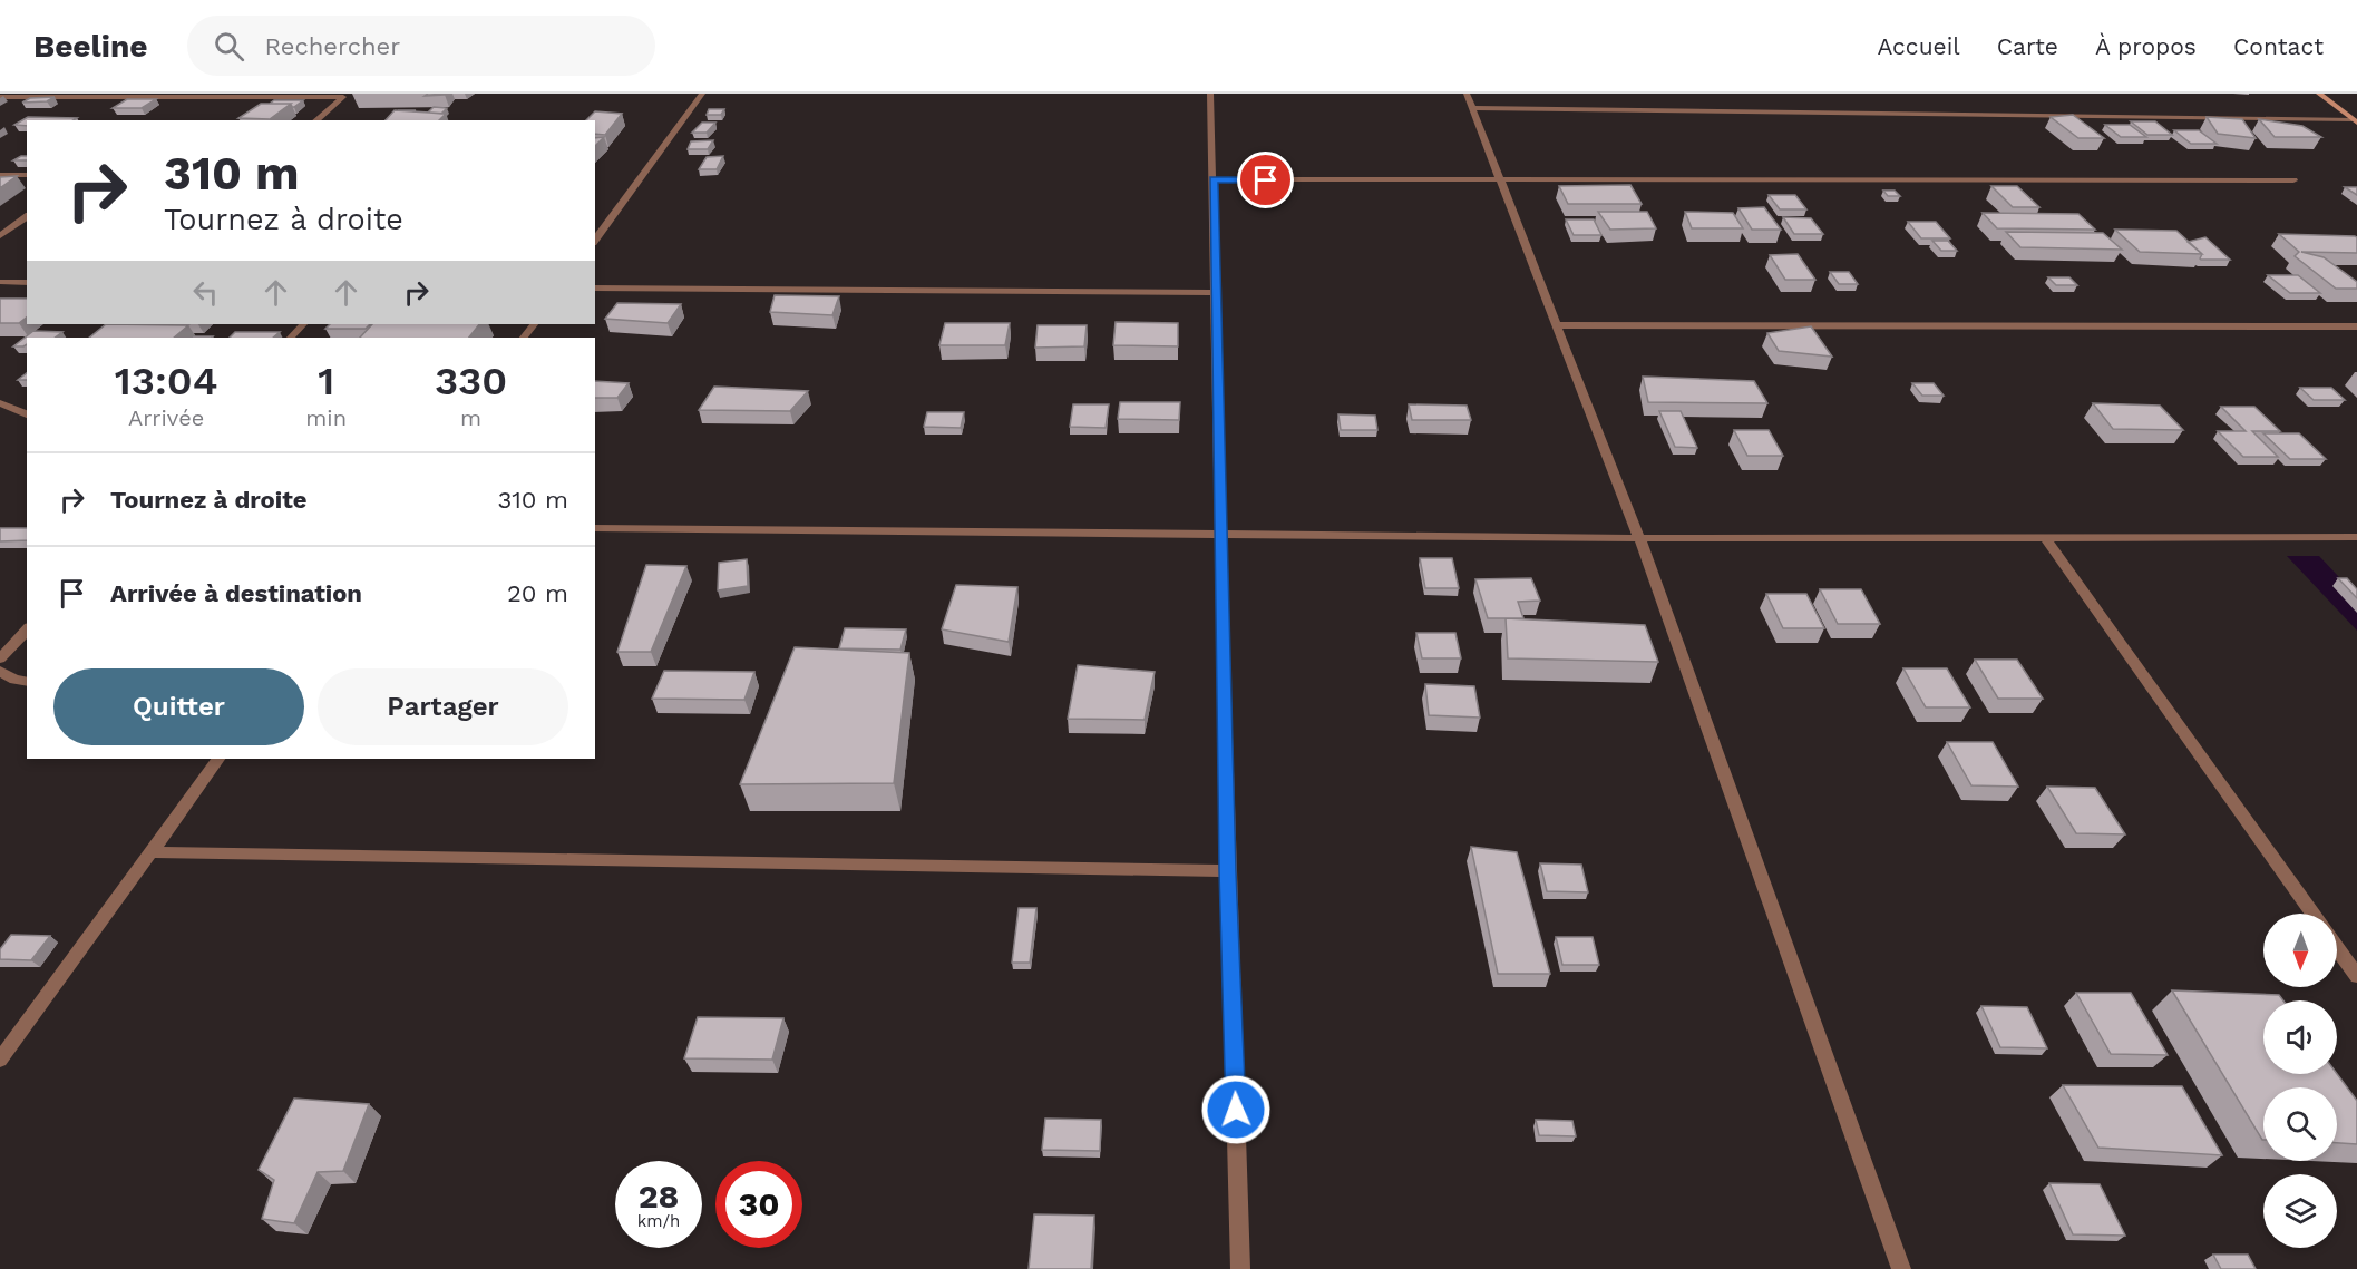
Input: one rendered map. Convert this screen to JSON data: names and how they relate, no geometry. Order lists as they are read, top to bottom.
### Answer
{
  "north": "bottom",
  "page": {
    "header": "Beeline",
    "search": "Rechercher",
    "nav": [
      "Accueil",
      "Carte",
      "À propos",
      "Contact"
    ],
    "turn": ["310 m", "Tournez à droite"],
    "eta": [
      "13:04",
      "Arrivée",
      "1",
      "min",
      "330",
      "m"
    ],
    "list": [
      {
        "name": "Tournez à droite",
        "value": "310 m"
      },
      {
        "name": "Arrivée à destination",
        "value": "20 m"
      }
    ],
    "buttons": ["Quitter", "Partager"],
    "speed": "28 km/h",
    "limit": "30"
  }
}
